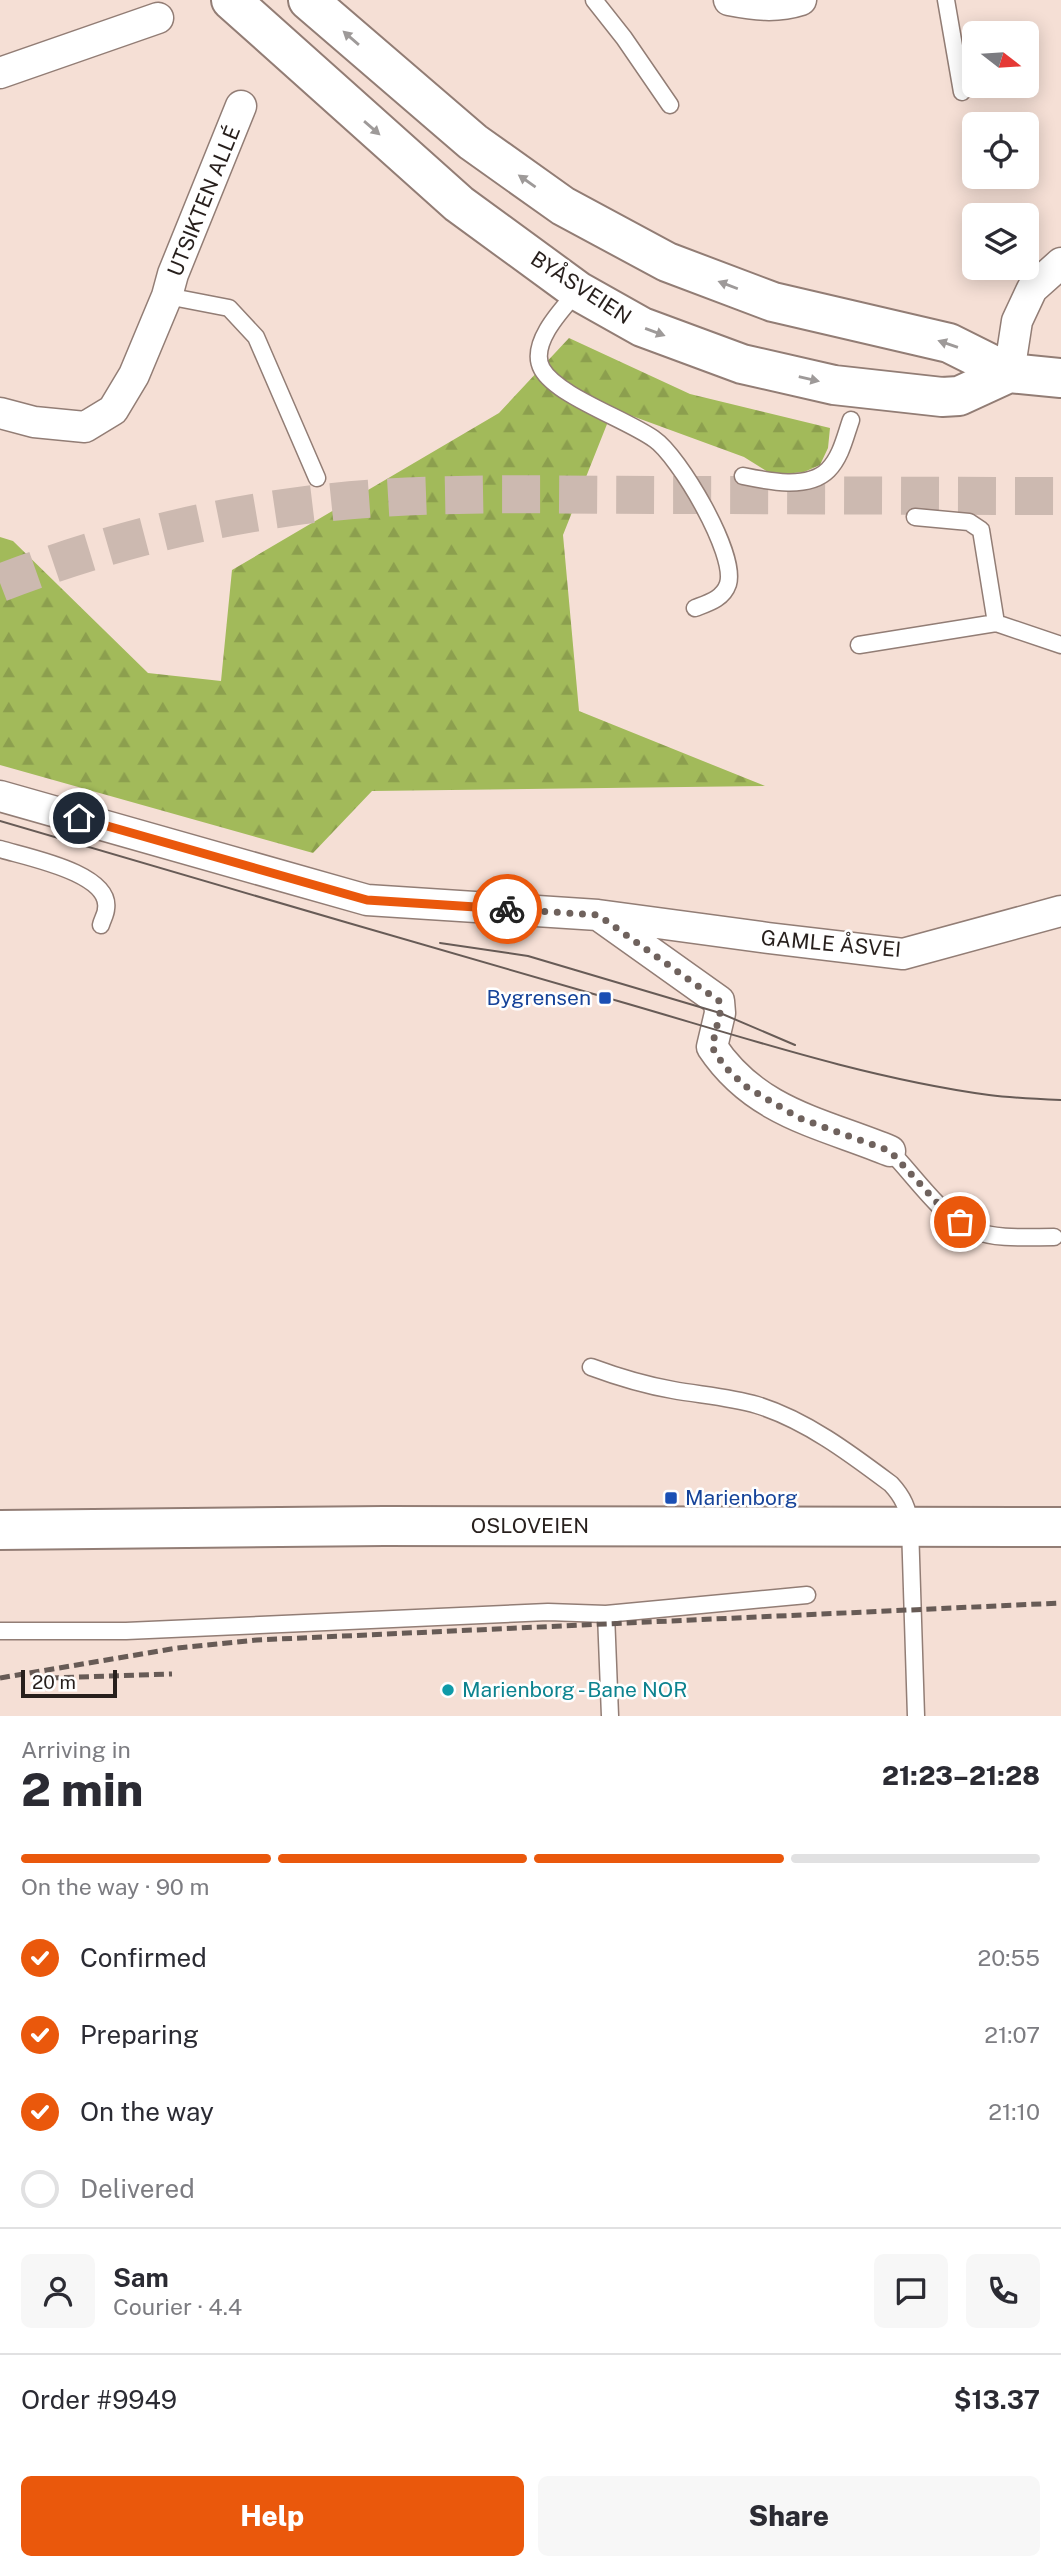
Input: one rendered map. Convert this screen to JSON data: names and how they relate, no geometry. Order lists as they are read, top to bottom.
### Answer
{
  "streets": {
    "main road": ["BYÅSVEIEN", "OSLOVEIEN"],
    "street": ["UTSIKTEN ALLÉ", "GAMLE ÅSVEI"]
  },
  "places": {
    "transit": ["Bygrensen", "Marienborg"],
    "other": ["Marienborg - Bane NOR"]
  },
  "scale_bar": "20 m",
  "north": "right",
  "page": {
    "scale": "20 m",
    "heading": ["2 min", "Arriving in", "21:23–21:28"],
    "panel": [
      "Sam",
      "Courier · 4.4",
      "Order #9949",
      "$13.37"
    ],
    "bar": "On the way · 90 m",
    "list": [
      ["Confirmed", "20:55"],
      ["Preparing", "21:07"],
      ["On the way", "21:10"],
      "Delivered"
    ],
    "buttons": ["Help", "Share"]
  }
}
